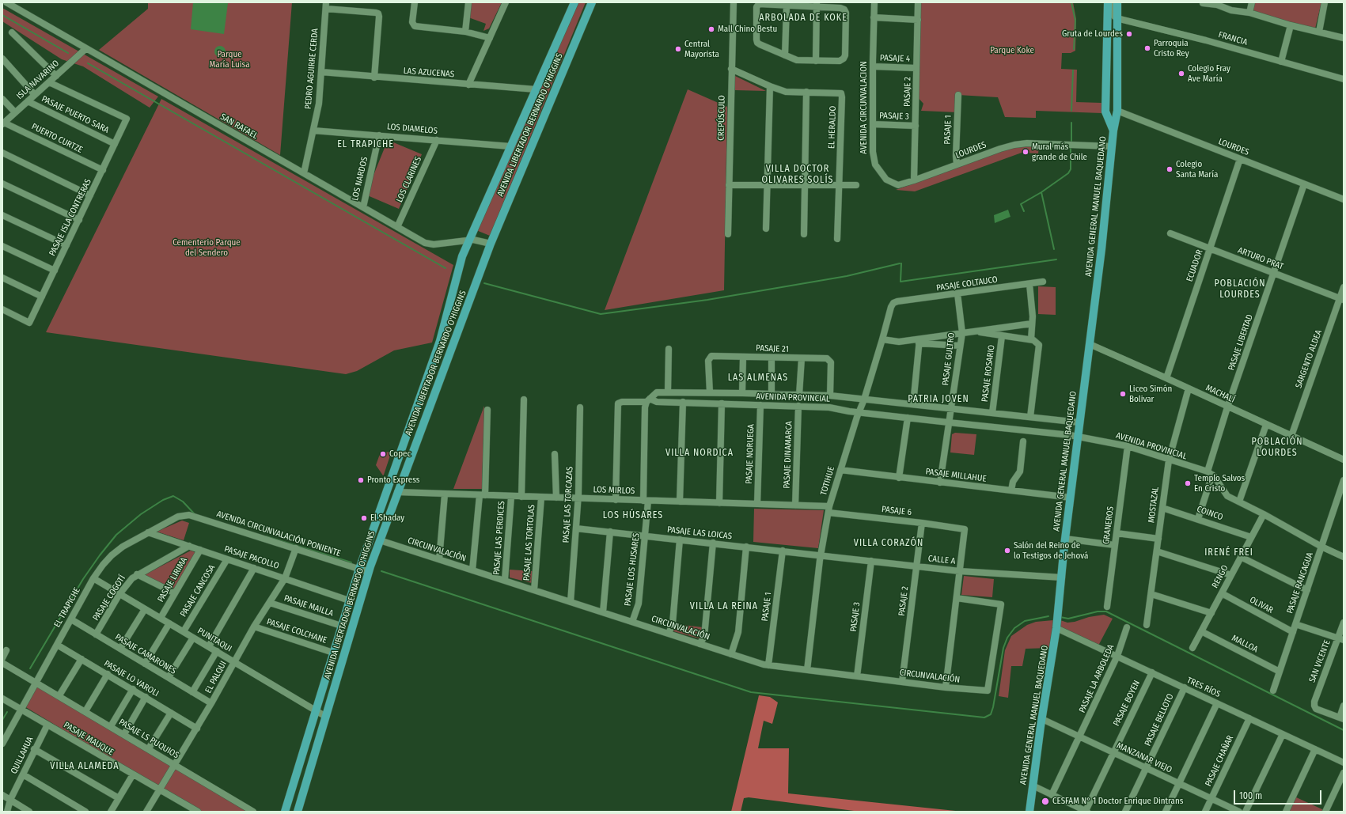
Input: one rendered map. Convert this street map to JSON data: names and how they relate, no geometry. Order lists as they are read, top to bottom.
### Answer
{
  "streets": {
    "main road": ["AVENIDA LIBERTADOR BERNARDO O'HIGGINS", "AVENIDA GENERAL MANUEL BAQUEDANO"],
    "street": [
      "FRANCIA",
      "PASAJE 4",
      "PEDRO AGUIRRE CERDA",
      "LAS AZUCENAS",
      "ISLA NAVARINO",
      "PASAJE 2",
      "AVENIDA CIRCUNVALACION",
      "PASAJE PUERTO SARA",
      "PASAJE 3",
      "CREPÚSCULO",
      "SAN RAFAEL",
      "EL HERALDO",
      "LOS DIAMELOS",
      "PASAJE 1",
      "PUERTO CURTZE",
      "LOURDES",
      "LOS NARDOS",
      "LOS CLARINES",
      "PASAJE ISLA CONTRERAS",
      "ARTURO PRAT",
      "ECUADOR",
      "PASAJE COLTAUCO",
      "PASAJE LIBERTAD",
      "PASAJE 21",
      "PASAJE GULTRO",
      "SARGENTO ALDEA",
      "PASAJE ROSARIO",
      "MACHALÍ",
      "AVENIDA PROVINCIAL",
      "PASAJE NORUEGA",
      "PASAJE DINAMARCA",
      "PASAJE MILLAHUE",
      "TOTIHUE",
      "LOS MIRLOS",
      "PASAJE LAS TORCAZAS",
      "MOSTAZAL",
      "PASAJE 6",
      "COINCO",
      "GRANEROS",
      "PASAJE LAS LOICAS",
      "AVENIDA CIRCUNVALACIÓN PONIENTE",
      "PASAJE LAS PERDICES",
      "PASAJE LAS TORTOLAS",
      "CIRCUNVALACIÓN",
      "PASAJE PACOLLO",
      "CALLE A",
      "PASAJE LOS HUSARES",
      "RENGO",
      "PASAJE LIRIMA",
      "PASAJE RANCAGUA",
      "PASAJE CANCOSA",
      "PASAJE COGOTÍ",
      "OLIVAR",
      "PASAJE MAILLA",
      "EL TRAPICHE",
      "PASAJE COLCHANE",
      "PUNITAQUI",
      "MALLOA",
      "PASAJE CAMARONES",
      "SAN VICENTE",
      "EL PALQUI",
      "PASAJE LO VAROLI",
      "PASAJE LA ARBOLEDA",
      "TRES RÍOS",
      "PASAJE BOYEN",
      "PASAJE BELLOTO",
      "PASAJE MAUQUE",
      "PASAJE LS PUQUIOS",
      "QUILLAHUA",
      "MANZANAR VIEJO",
      "PASAJE CHAÑAR"
    ]
  },
  "crossings": [
    ["FRANCIA", "AVENIDA GENERAL MANUEL BAQUEDANO"],
    ["PASAJE 4", "PASAJE 2"],
    ["PASAJE 4", "AVENIDA CIRCUNVALACION"],
    ["PEDRO AGUIRRE CERDA", "LAS AZUCENAS"],
    ["PEDRO AGUIRRE CERDA", "SAN RAFAEL"],
    ["PEDRO AGUIRRE CERDA", "LOS DIAMELOS"],
    ["LAS AZUCENAS", "AVENIDA LIBERTADOR BERNARDO O'HIGGINS"],
    ["ISLA NAVARINO", "PASAJE PUERTO SARA"],
    ["ISLA NAVARINO", "SAN RAFAEL"],
    ["ISLA NAVARINO", "PUERTO CURTZE"],
    ["ISLA NAVARINO", "PASAJE ISLA CONTRERAS"],
    ["PASAJE 2", "AVENIDA CIRCUNVALACION"],
    ["PASAJE 2", "PASAJE 3"],
    ["PASAJE 2", "LOURDES"],
    ["PASAJE 2", "PASAJE 6"],
    ["PASAJE 2", "CIRCUNVALACIÓN"],
    ["PASAJE 2", "CALLE A"],
    ["AVENIDA CIRCUNVALACION", "PASAJE 3"],
    ["AVENIDA CIRCUNVALACION", "LOURDES"],
    ["PASAJE PUERTO SARA", "PASAJE ISLA CONTRERAS"],
    ["PASAJE 3", "CIRCUNVALACIÓN"],
    ["PASAJE 3", "CALLE A"],
    ["AVENIDA LIBERTADOR BERNARDO O'HIGGINS", "SAN RAFAEL"],
    ["AVENIDA LIBERTADOR BERNARDO O'HIGGINS", "LOS DIAMELOS"],
    ["AVENIDA LIBERTADOR BERNARDO O'HIGGINS", "LOS MIRLOS"],
    ["AVENIDA LIBERTADOR BERNARDO O'HIGGINS", "AVENIDA CIRCUNVALACIÓN PONIENTE"],
    ["AVENIDA LIBERTADOR BERNARDO O'HIGGINS", "CIRCUNVALACIÓN"],
    ["AVENIDA LIBERTADOR BERNARDO O'HIGGINS", "PASAJE PACOLLO"],
    ["AVENIDA LIBERTADOR BERNARDO O'HIGGINS", "PASAJE MAILLA"],
    ["AVENIDA LIBERTADOR BERNARDO O'HIGGINS", "PASAJE COLCHANE"],
    ["AVENIDA LIBERTADOR BERNARDO O'HIGGINS", "PUNITAQUI"],
    ["SAN RAFAEL", "LOS NARDOS"],
    ["SAN RAFAEL", "LOS CLARINES"],
    ["LOS DIAMELOS", "LOS NARDOS"],
    ["LOS DIAMELOS", "LOS CLARINES"],
    ["PASAJE 1", "LOURDES"],
    ["PASAJE 1", "PASAJE LAS LOICAS"],
    ["PASAJE 1", "CIRCUNVALACIÓN"],
    ["PUERTO CURTZE", "PASAJE ISLA CONTRERAS"],
    ["LOURDES", "AVENIDA GENERAL MANUEL BAQUEDANO"],
    ["LOURDES", "ECUADOR"],
    ["LOURDES", "PASAJE LIBERTAD"],
    ["AVENIDA GENERAL MANUEL BAQUEDANO", "MACHALÍ"],
    ["AVENIDA GENERAL MANUEL BAQUEDANO", "AVENIDA PROVINCIAL"],
    ["AVENIDA GENERAL MANUEL BAQUEDANO", "PASAJE MILLAHUE"],
    ["AVENIDA GENERAL MANUEL BAQUEDANO", "CALLE A"],
    ["AVENIDA GENERAL MANUEL BAQUEDANO", "TRES RÍOS"],
    ["AVENIDA GENERAL MANUEL BAQUEDANO", "MANZANAR VIEJO"],
    ["ARTURO PRAT", "ECUADOR"],
    ["ARTURO PRAT", "PASAJE LIBERTAD"],
    ["ARTURO PRAT", "SARGENTO ALDEA"],
    ["ECUADOR", "MACHALÍ"],
    ["PASAJE COLTAUCO", "PASAJE GULTRO"],
    ["PASAJE COLTAUCO", "TOTIHUE"],
    ["PASAJE LIBERTAD", "MACHALÍ"],
    ["PASAJE LIBERTAD", "AVENIDA PROVINCIAL"],
    ["PASAJE LIBERTAD", "COINCO"],
    ["PASAJE 21", "AVENIDA PROVINCIAL"],
    ["PASAJE GULTRO", "AVENIDA PROVINCIAL"],
    ["PASAJE GULTRO", "PASAJE MILLAHUE"],
    ["SARGENTO ALDEA", "MACHALÍ"],
    ["PASAJE ROSARIO", "AVENIDA PROVINCIAL"],
    ["MACHALÍ", "MOSTAZAL"],
    ["AVENIDA PROVINCIAL", "PASAJE NORUEGA"],
    ["AVENIDA PROVINCIAL", "PASAJE DINAMARCA"],
    ["AVENIDA PROVINCIAL", "TOTIHUE"],
    ["AVENIDA PROVINCIAL", "MOSTAZAL"],
    ["AVENIDA PROVINCIAL", "GRANEROS"],
    ["AVENIDA PROVINCIAL", "PASAJE LOS HUSARES"],
    ["PASAJE NORUEGA", "LOS MIRLOS"],
    ["PASAJE DINAMARCA", "LOS MIRLOS"],
    ["PASAJE MILLAHUE", "TOTIHUE"],
    ["TOTIHUE", "LOS MIRLOS"],
    ["TOTIHUE", "PASAJE 6"],
    ["TOTIHUE", "PASAJE LAS LOICAS"],
    ["TOTIHUE", "CIRCUNVALACIÓN"],
    ["TOTIHUE", "CALLE A"],
    ["LOS MIRLOS", "PASAJE LAS TORCAZAS"],
    ["LOS MIRLOS", "PASAJE 6"],
    ["LOS MIRLOS", "PASAJE LAS PERDICES"],
    ["LOS MIRLOS", "PASAJE LAS TORTOLAS"],
    ["LOS MIRLOS", "PASAJE LOS HUSARES"],
    ["PASAJE LAS TORCAZAS", "PASAJE LAS LOICAS"],
    ["PASAJE LAS TORCAZAS", "CIRCUNVALACIÓN"],
    ["MOSTAZAL", "COINCO"],
    ["PASAJE 6", "CALLE A"],
    ["COINCO", "RENGO"],
    ["PASAJE LAS LOICAS", "CALLE A"],
    ["PASAJE LAS LOICAS", "PASAJE LOS HUSARES"],
    ["AVENIDA CIRCUNVALACIÓN PONIENTE", "EL TRAPICHE"],
    ["AVENIDA CIRCUNVALACIÓN PONIENTE", "EL PALQUI"],
    ["PASAJE LAS PERDICES", "CIRCUNVALACIÓN"],
    ["PASAJE LAS TORTOLAS", "CIRCUNVALACIÓN"],
    ["CIRCUNVALACIÓN", "PASAJE LOS HUSARES"],
    ["PASAJE PACOLLO", "PASAJE LIRIMA"],
    ["PASAJE PACOLLO", "PASAJE CANCOSA"],
    ["PASAJE PACOLLO", "PASAJE COGOTÍ"],
    ["PASAJE PACOLLO", "EL TRAPICHE"],
    ["PASAJE PACOLLO", "EL PALQUI"],
    ["RENGO", "OLIVAR"],
    ["RENGO", "MALLOA"],
    ["PASAJE LIRIMA", "PUNITAQUI"],
    ["PASAJE RANCAGUA", "OLIVAR"],
    ["PASAJE RANCAGUA", "MALLOA"],
    ["PASAJE CANCOSA", "PUNITAQUI"],
    ["PASAJE COGOTÍ", "PUNITAQUI"],
    ["PASAJE COGOTÍ", "PASAJE CAMARONES"],
    ["PASAJE MAILLA", "EL PALQUI"],
    ["EL TRAPICHE", "PUNITAQUI"],
    ["EL TRAPICHE", "PASAJE CAMARONES"],
    ["EL TRAPICHE", "PASAJE LO VAROLI"],
    ["EL TRAPICHE", "PASAJE MAUQUE"],
    ["EL TRAPICHE", "PASAJE LS PUQUIOS"],
    ["PASAJE COLCHANE", "EL PALQUI"],
    ["PUNITAQUI", "EL PALQUI"],
    ["PASAJE CAMARONES", "EL PALQUI"],
    ["EL PALQUI", "PASAJE LO VAROLI"],
    ["EL PALQUI", "PASAJE MAUQUE"],
    ["EL PALQUI", "PASAJE LS PUQUIOS"],
    ["PASAJE LA ARBOLEDA", "TRES RÍOS"],
    ["PASAJE LA ARBOLEDA", "MANZANAR VIEJO"],
    ["TRES RÍOS", "PASAJE BOYEN"],
    ["TRES RÍOS", "PASAJE BELLOTO"],
    ["TRES RÍOS", "PASAJE CHAÑAR"],
    ["PASAJE BOYEN", "MANZANAR VIEJO"],
    ["PASAJE BELLOTO", "MANZANAR VIEJO"],
    ["PASAJE MAUQUE", "QUILLAHUA"],
    ["MANZANAR VIEJO", "PASAJE CHAÑAR"]
  ],
  "districts": [
    "ARBOLADA DE KOKE",
    "EL TRAPICHE",
    "VILLA DOCTOR OLIVARES SOLÍS",
    "POBLACIÓN LOURDES",
    "LAS ALMENAS",
    "PATRIA JOVEN",
    "POBLACIÓN LOURDES",
    "VILLA NORDICA",
    "LOS HÚSARES",
    "VILLA CORAZÓN",
    "IRENÉ FREI",
    "VILLA LA REINA",
    "VILLA ALAMEDA"
  ],
  "parks": ["Parque Koke", "Parque María Luisa", "Cementerio Parque del Sendero"],
  "places": [
    "Mall Chino Bestu",
    "Gruta de Lourdes",
    "Parroquia Cristo Rey",
    "Central Mayorista",
    "Colegio Fray Ave María",
    "Mural más grande de Chile",
    "Colegio Santa María",
    "Liceo Simón Bolivar",
    "Copec",
    "Pronto Express",
    "Templo Salvos En Cristo",
    "El Shaday",
    "Salón del Reino de lo Testigos de Jehová",
    "CESFAM N° 1 Doctor Enrique Dintrans"
  ],
  "scale_bar": "100 m"
}
